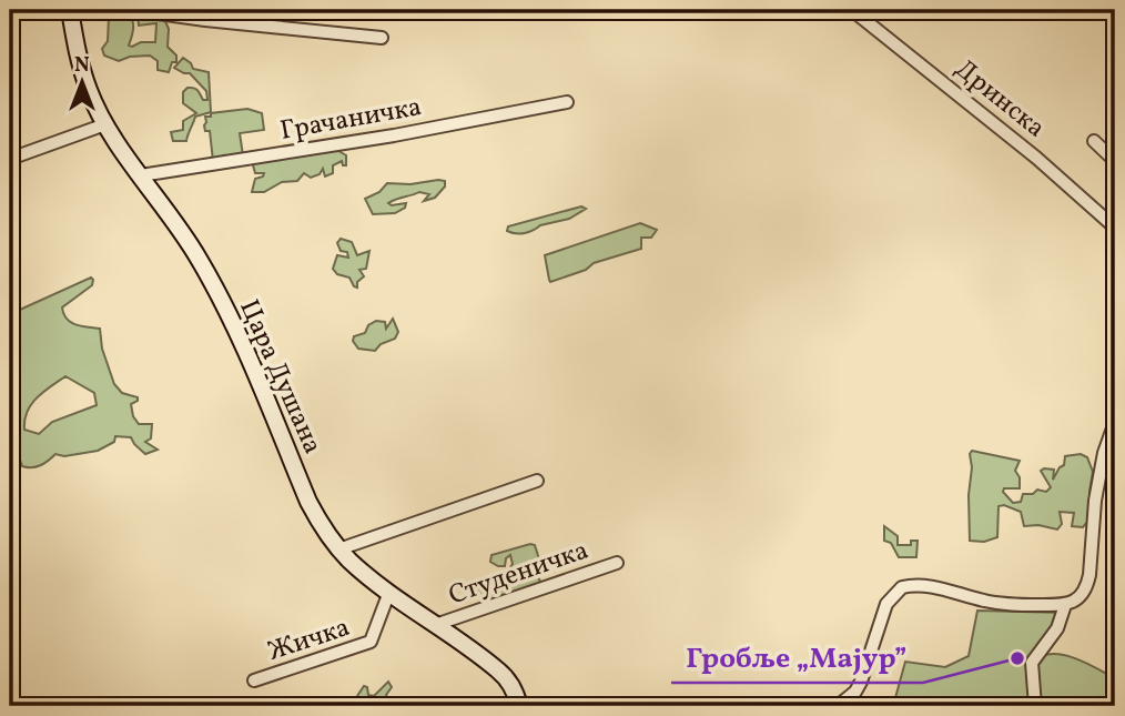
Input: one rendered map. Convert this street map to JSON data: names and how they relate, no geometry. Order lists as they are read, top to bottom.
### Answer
{
  "streets": {
    "street": [
      "Дринска",
      "Грачаничка",
      "Цара Душана",
      "Студеничка",
      "Жичка"
    ]
  },
  "crossings": [
    ["Грачаничка", "Цара Душана"],
    ["Цара Душана", "Студеничка"],
    ["Цара Душана", "Жичка"]
  ],
  "places": ["Гробље „Мајур”"],
  "north": "top"
}
